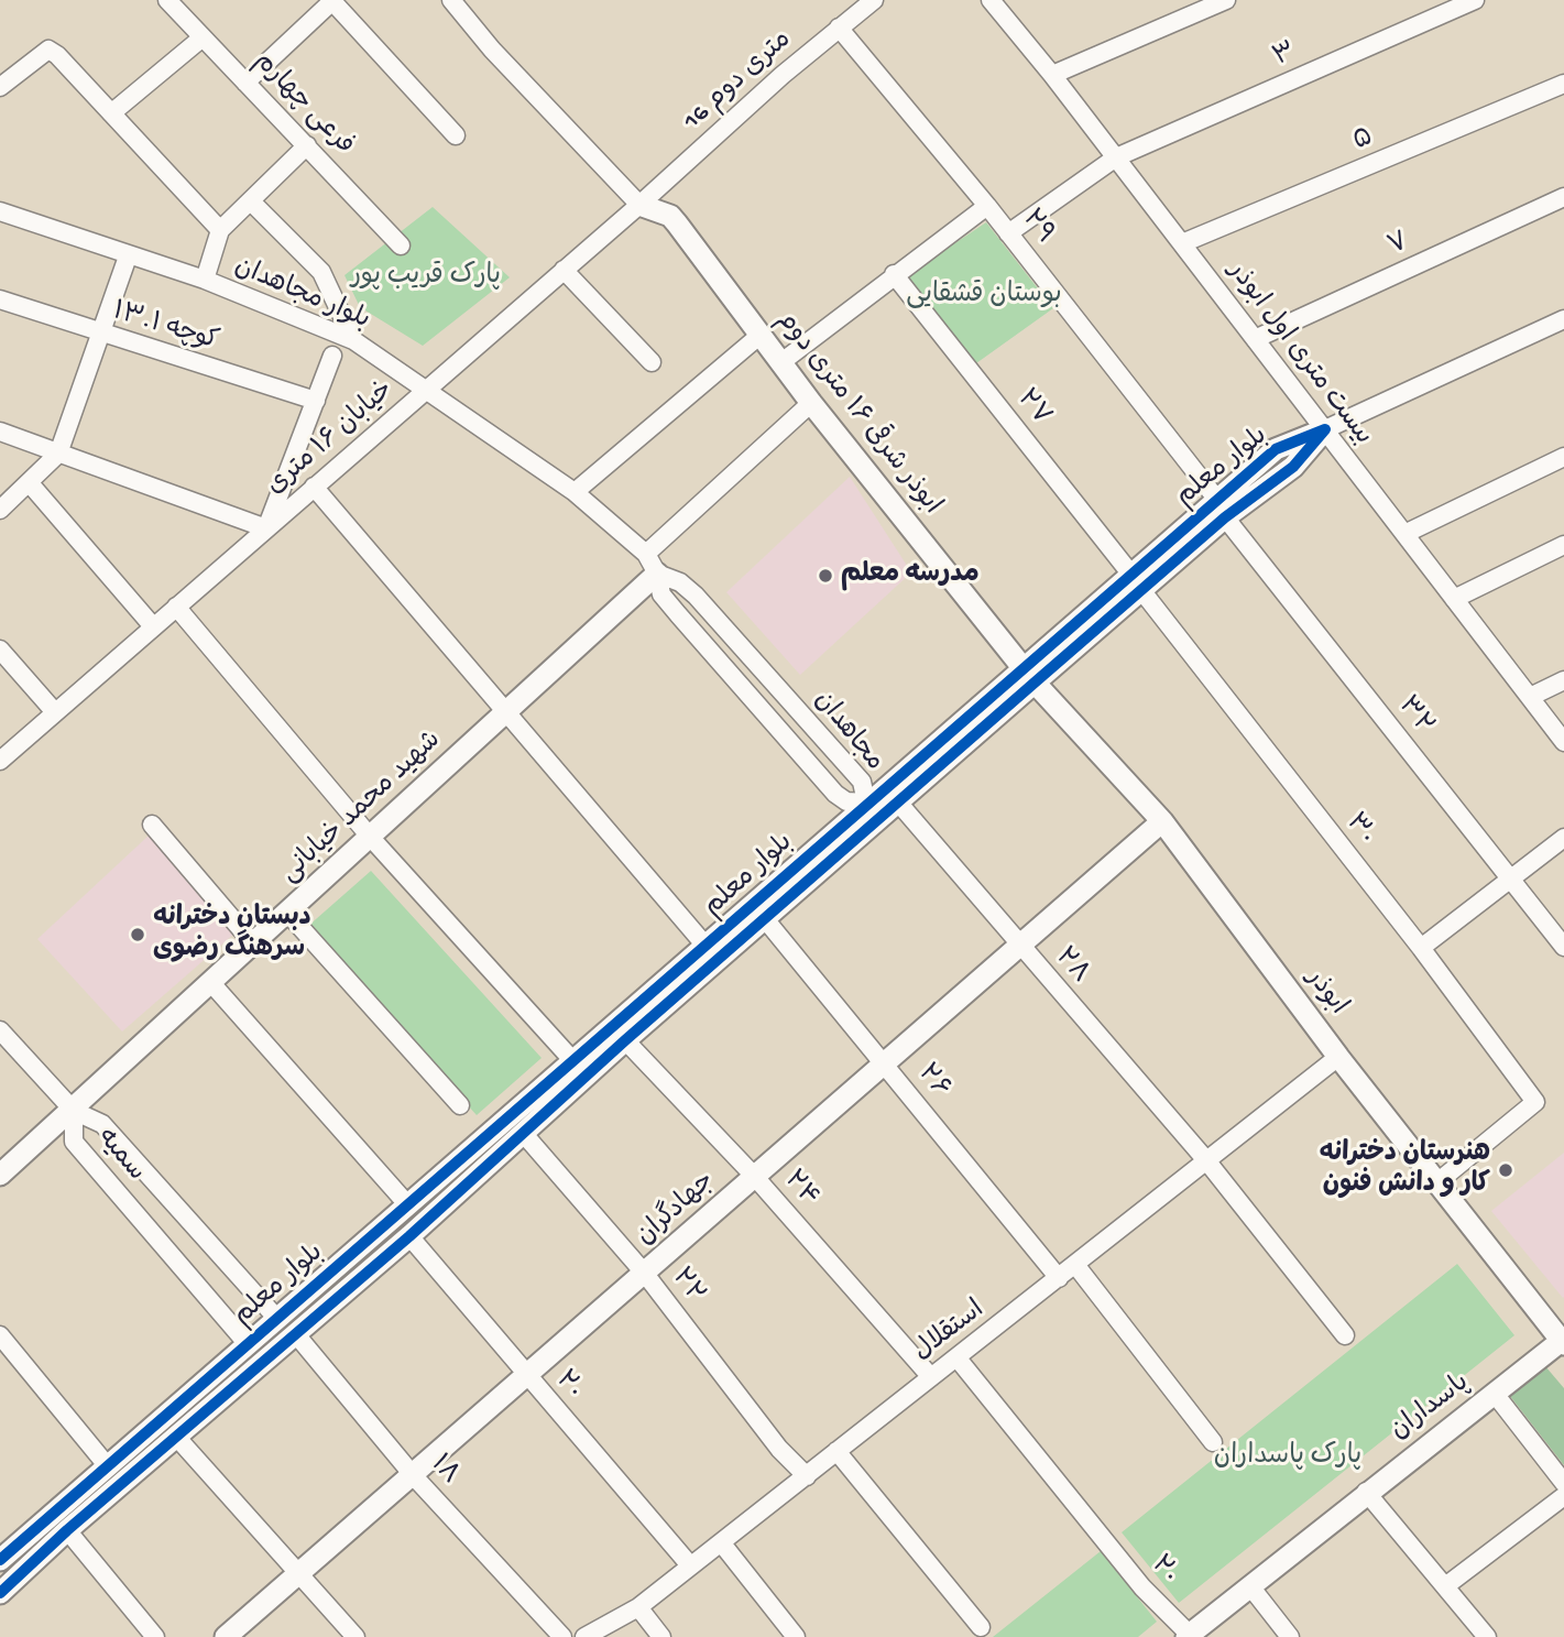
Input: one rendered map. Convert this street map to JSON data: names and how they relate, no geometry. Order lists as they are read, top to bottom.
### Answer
{
  "streets": {
    "street": [
      "۳",
      "16 متری دوم",
      "فرعی چهارم",
      "۵",
      "۲۹",
      "۷",
      "بلوار مجاهدان",
      "کوچه ۱۳.۱",
      "بیست متری اول ابوذر",
      "۲۷",
      "ابوذر شرقی ۱۶ متری دوم",
      "خیابان ۱۶ متری",
      "بلوار معلم",
      "۳۲",
      "مجاهدان",
      "شهید محمد خیابانی",
      "۳۰",
      "۲۸",
      "ابوذر",
      "۲۶",
      "سمیه",
      "۲۴",
      "جهادگران",
      "۲۲",
      "استقلال",
      "۲۰",
      "پاسداران",
      "۱۸"
    ]
  },
  "crossings": [
    ["۳", "۲۹"],
    ["۳", "بیست متری اول ابوذر"],
    ["16 متری دوم", "۲۹"],
    ["16 متری دوم", "ابوذر شرقی ۱۶ متری دوم"],
    ["16 متری دوم", "خیابان ۱۶ متری"],
    ["۵", "بیست متری اول ابوذر"],
    ["۲۹", "بلوار معلم"],
    ["۲۹", "۳۲"],
    ["۷", "بیست متری اول ابوذر"],
    ["بلوار مجاهدان", "خیابان ۱۶ متری"],
    ["بلوار مجاهدان", "مجاهدان"],
    ["بلوار مجاهدان", "شهید محمد خیابانی"],
    ["بیست متری اول ابوذر", "بلوار معلم"],
    ["۲۷", "بلوار معلم"],
    ["۲۷", "۳۰"],
    ["ابوذر شرقی ۱۶ متری دوم", "خیابان ۱۶ متری"],
    ["ابوذر شرقی ۱۶ متری دوم", "بلوار معلم"],
    ["ابوذر شرقی ۱۶ متری دوم", "ابوذر"],
    ["بلوار معلم", "۳۲"],
    ["بلوار معلم", "مجاهدان"],
    ["بلوار معلم", "۳۰"],
    ["بلوار معلم", "۲۸"],
    ["بلوار معلم", "ابوذر"],
    ["بلوار معلم", "۲۶"],
    ["بلوار معلم", "سمیه"],
    ["بلوار معلم", "۲۴"],
    ["بلوار معلم", "۲۲"],
    ["بلوار معلم", "۲۰"],
    ["بلوار معلم", "۱۸"],
    ["مجاهدان", "شهید محمد خیابانی"],
    ["شهید محمد خیابانی", "سمیه"],
    ["۳۰", "ابوذر"],
    ["۲۸", "جهادگران"],
    ["۲۸", "استقلال"],
    ["ابوذر", "جهادگران"],
    ["ابوذر", "استقلال"],
    ["ابوذر", "پاسداران"],
    ["۲۶", "جهادگران"],
    ["۲۶", "استقلال"],
    ["۲۴", "جهادگران"],
    ["۲۴", "استقلال"],
    ["جهادگران", "۲۲"],
    ["جهادگران", "۲۰"],
    ["جهادگران", "۱۸"],
    ["۲۲", "استقلال"],
    ["استقلال", "۲۰"],
    ["۲۰", "پاسداران"]
  ],
  "parks": ["پارک قریب پور", "بوستان قشقایی", "پارک پاسداران"],
  "places": ["مدرسه معلم", "دبستان دخترانه سرهنگ رضوی", "هنرستان دخترانه کار و دانش فنون"]
}
